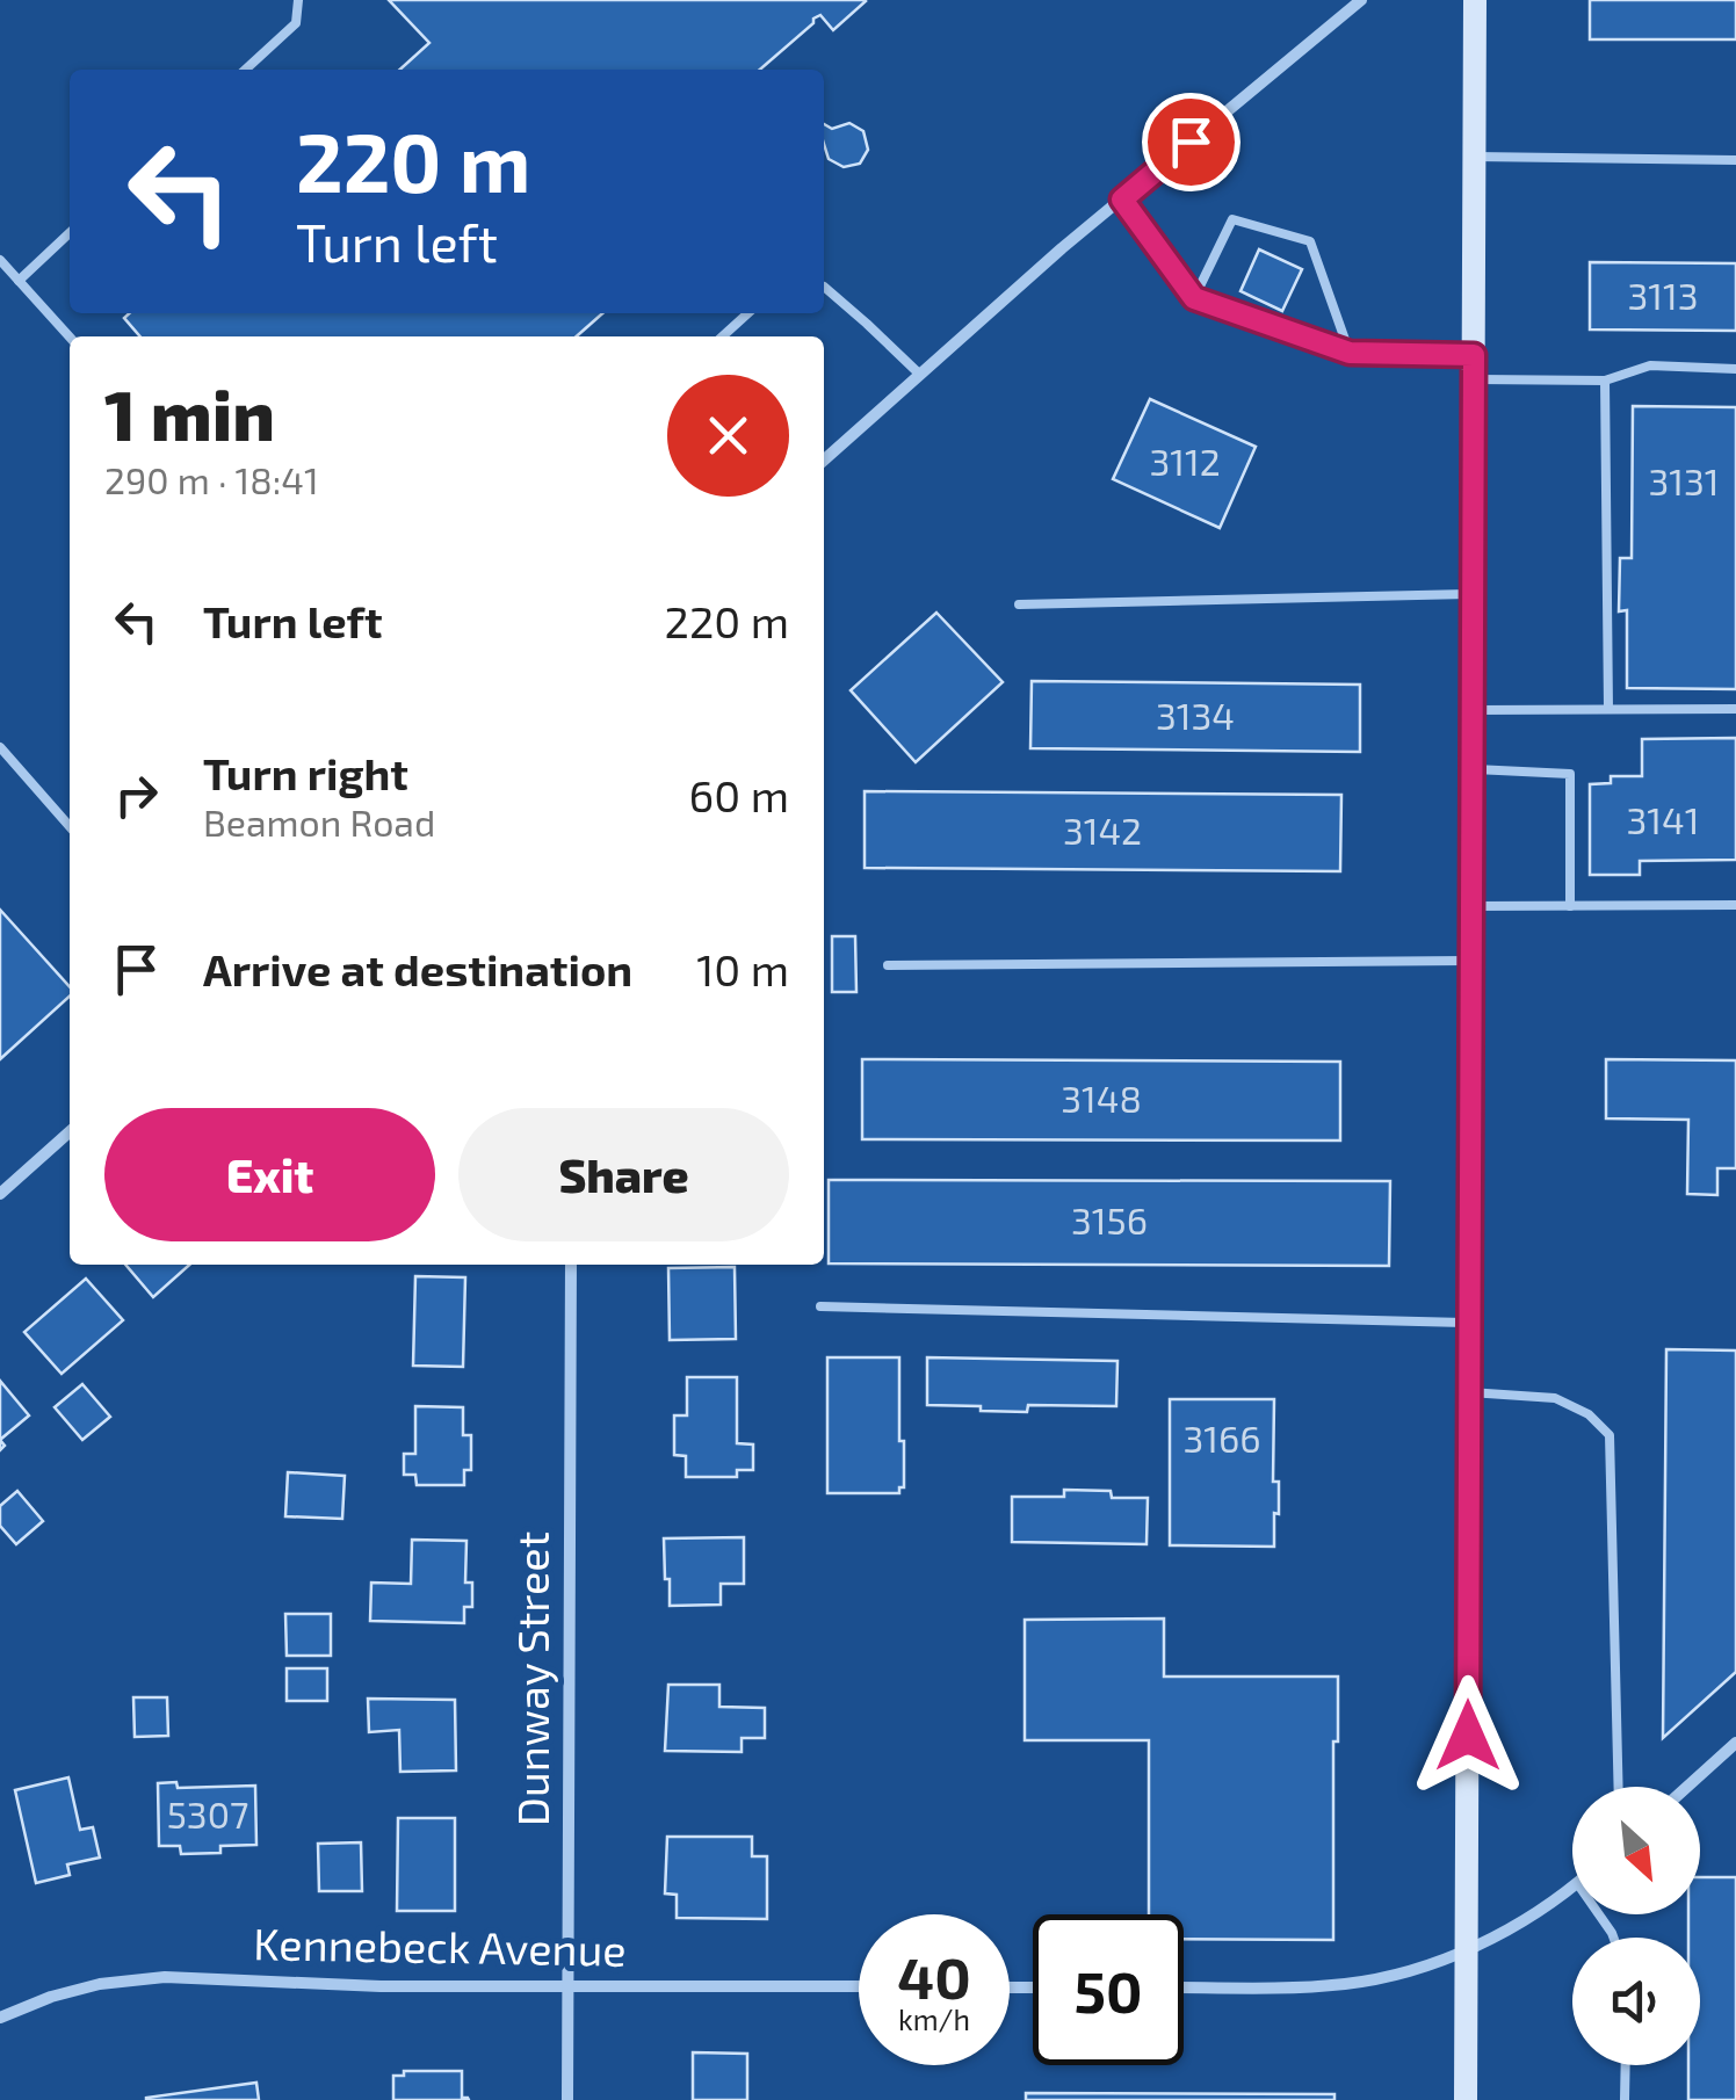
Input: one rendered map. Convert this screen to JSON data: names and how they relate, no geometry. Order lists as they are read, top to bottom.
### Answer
{
  "streets": {
    "street": ["Dunway Street", "Kennebeck Avenue"]
  },
  "crossings": [
    ["Dunway Street", "Kennebeck Avenue"]
  ],
  "house_numbers": [
    "3113",
    "3112",
    "3131",
    "3134",
    "3141",
    "3142",
    "3148",
    "3156",
    "3166",
    "5307"
  ],
  "north": "bottom right",
  "page": {
    "turn": ["220 m", "Turn left"],
    "heading": ["1 min", "290 m · 18:41"],
    "list": [
      {
        "name": "Turn left",
        "value": "220 m"
      },
      {
        "name": "Turn right",
        "note": "Beamon Road",
        "value": "60 m"
      },
      {
        "name": "Arrive at destination",
        "value": "10 m"
      }
    ],
    "buttons": ["Exit", "Share"],
    "speed": "40 km/h",
    "limit": "50"
  }
}
